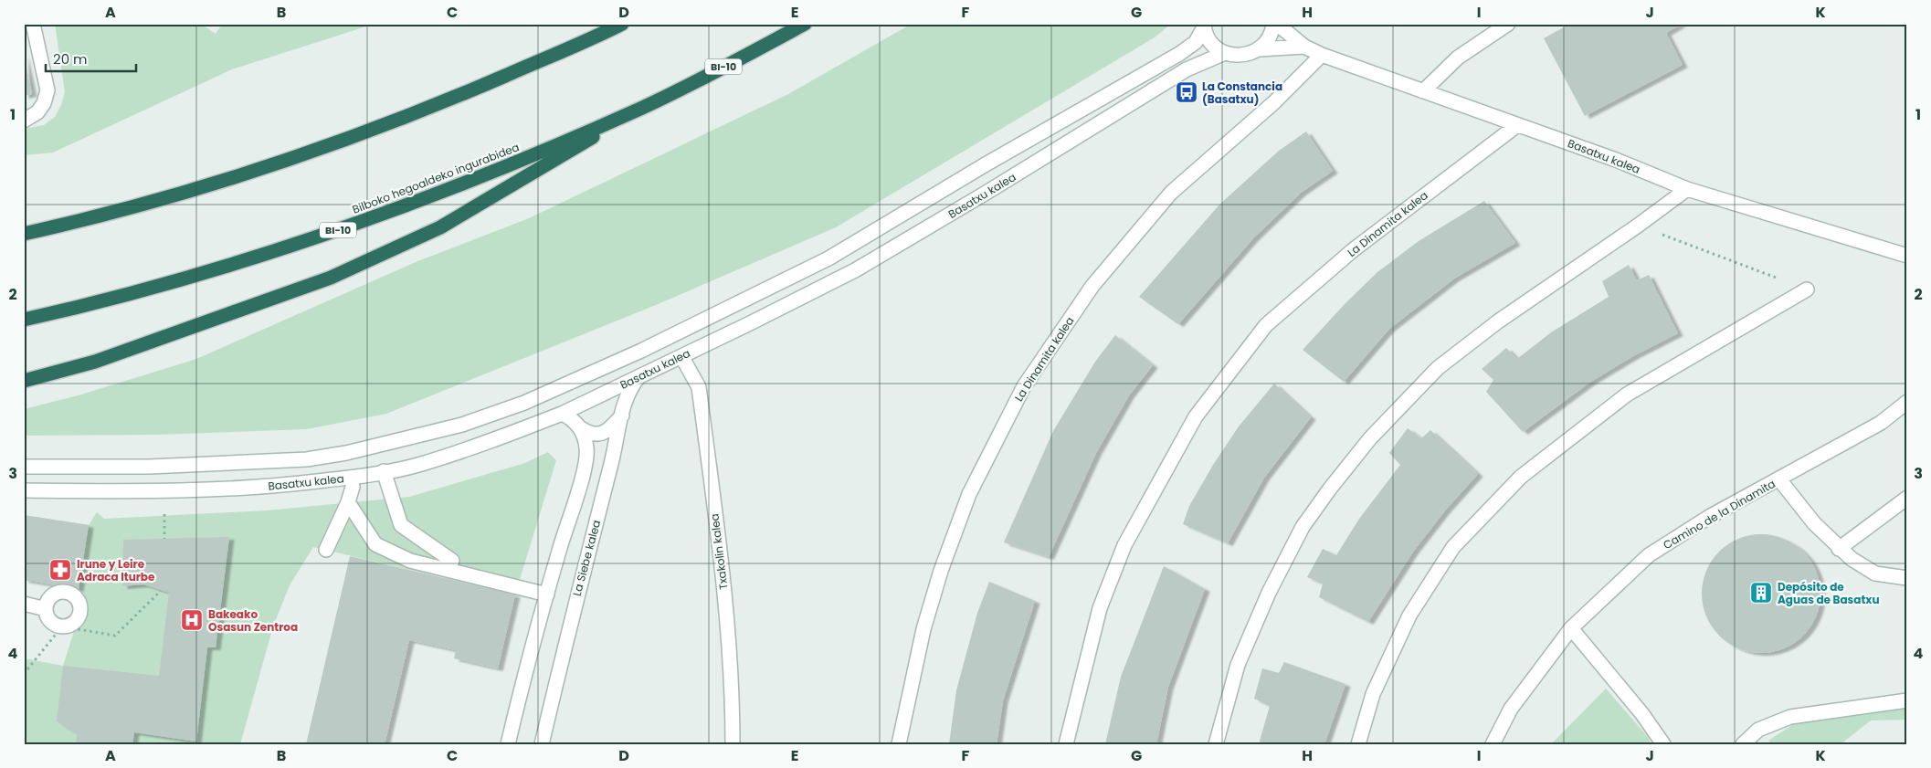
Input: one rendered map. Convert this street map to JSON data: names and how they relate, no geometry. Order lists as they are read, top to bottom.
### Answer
{
  "streets": {
    "highway": ["BI-10", "Bilboko hegoaldeko ingurabidea"],
    "street": [
      "Basatxu kalea",
      "La Dinamita kalea",
      "Camino de la Dinamita",
      "Txakolin kalea",
      "La Siebe kalea"
    ]
  },
  "crossings": [
    ["BI-10", "Bilboko hegoaldeko ingurabidea"],
    ["Basatxu kalea", "La Dinamita kalea"],
    ["Basatxu kalea", "La Siebe kalea"]
  ],
  "places": {
    "bus stop": ["La Constancia (Basatxu)"],
    "pharmacy": ["Irune y Leire Adraca Iturbe"],
    "building": ["Depósito de Aguas de Basatxu"],
    "hospital": ["Bakeako Osasun Zentroa"]
  },
  "scale_bar": "20 m",
  "grid": {
    "columns": [
      "A",
      "B",
      "C",
      "D",
      "E",
      "F",
      "G",
      "H",
      "I",
      "J",
      "K"
    ],
    "rows": [
      "1",
      "2",
      "3",
      "4"
    ]
  }
}
